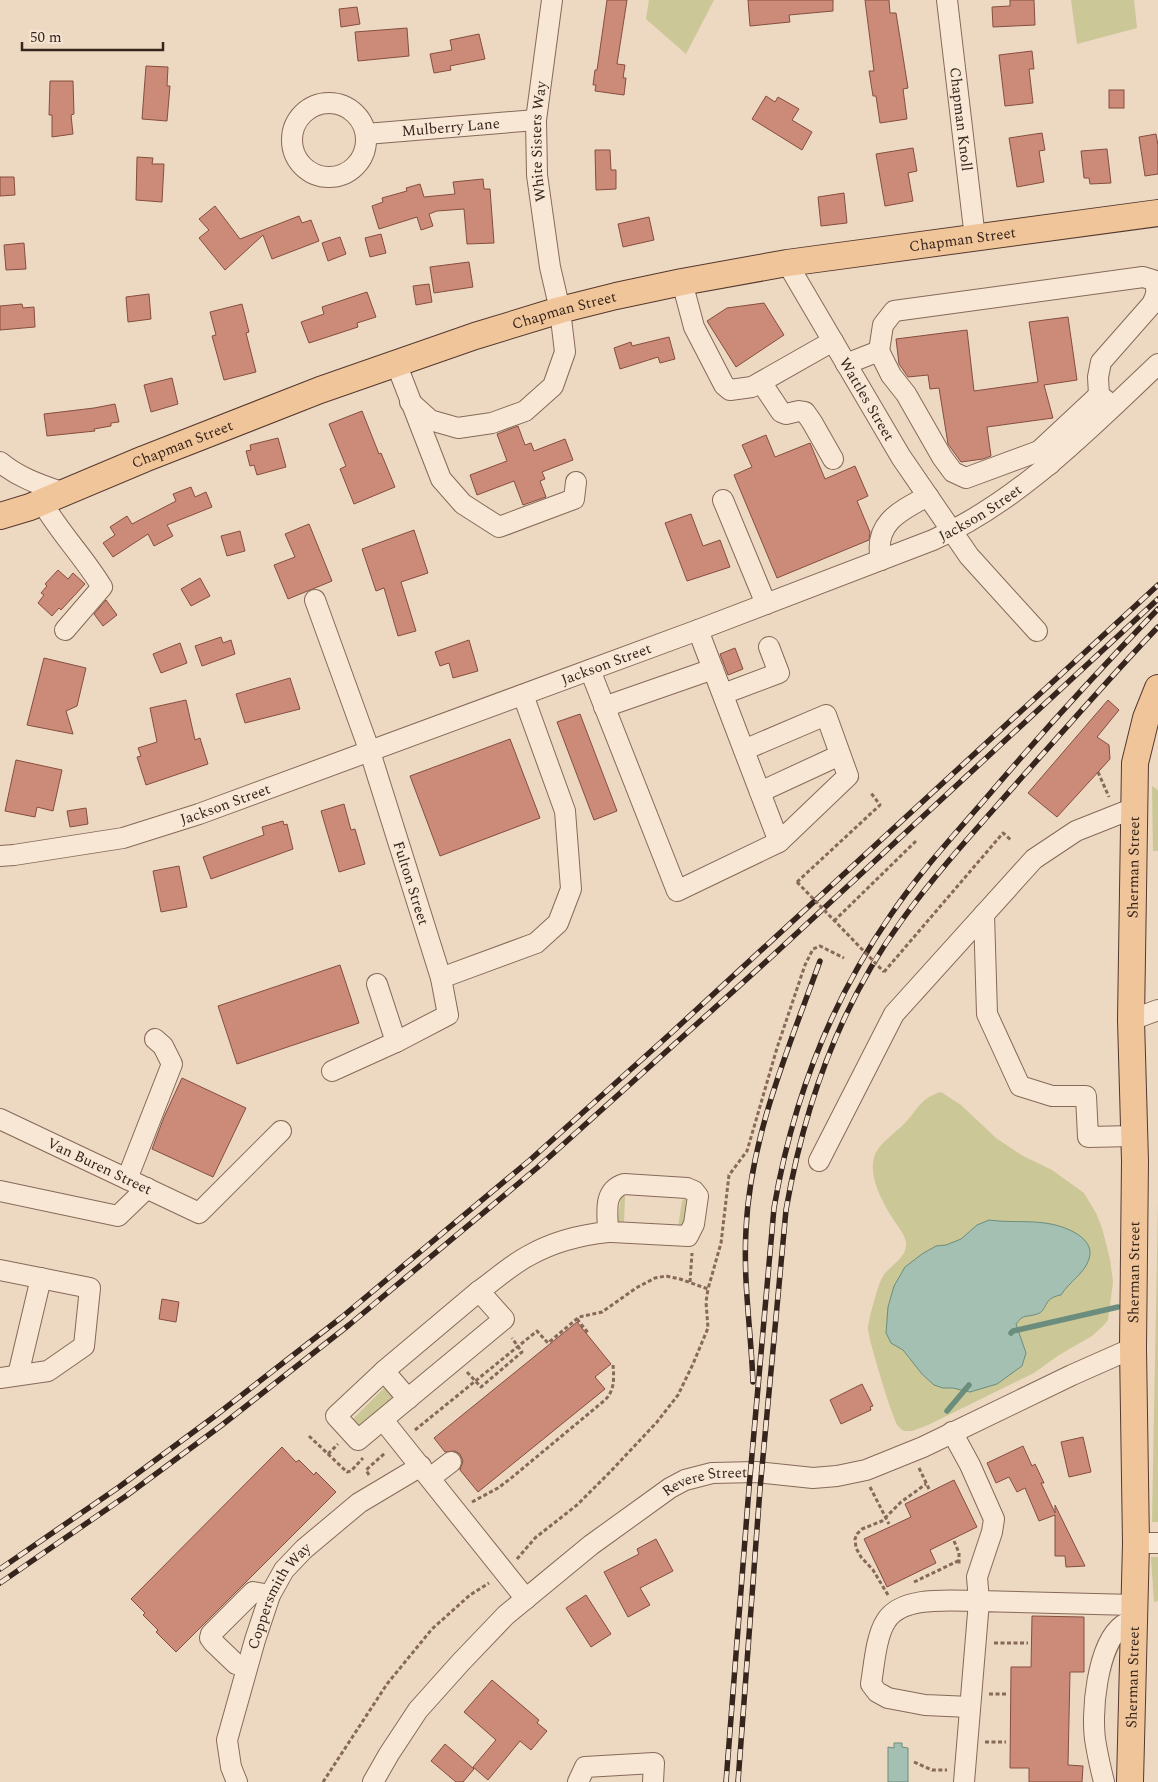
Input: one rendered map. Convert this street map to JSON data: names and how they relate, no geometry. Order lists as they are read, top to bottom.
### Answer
{
  "streets": {
    "main road": ["Chapman Street", "Sherman Street"],
    "street": [
      "Chapman Knoll",
      "Mulberry Lane",
      "White Sisters Way",
      "Wattles Street",
      "Jackson Street",
      "Fulton Street",
      "Van Buren Street",
      "Revere Street",
      "Coppersmith Way"
    ]
  },
  "crossings": [
    ["Chapman Knoll", "Chapman Street"],
    ["Mulberry Lane", "White Sisters Way"],
    ["White Sisters Way", "Chapman Street"],
    ["Chapman Street", "Wattles Street"],
    ["Wattles Street", "Jackson Street"],
    ["Jackson Street", "Fulton Street"],
    ["Sherman Street", "Revere Street"]
  ],
  "scale_bar": "50 m"
}
